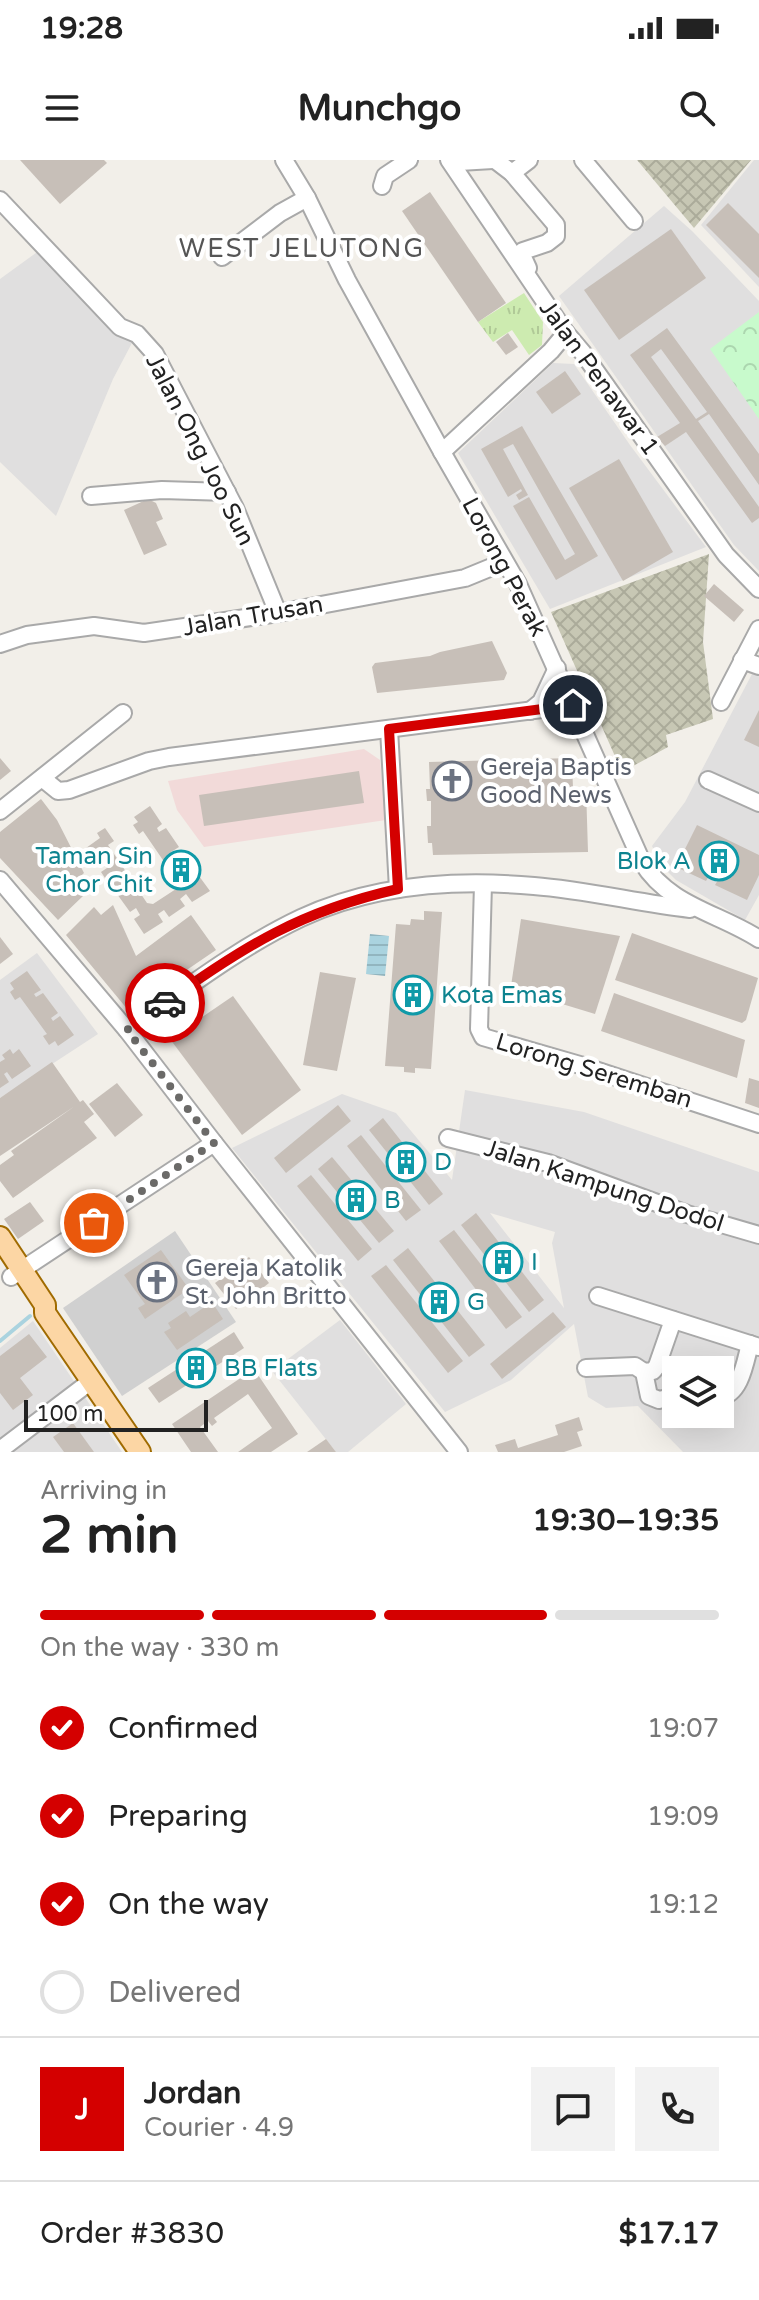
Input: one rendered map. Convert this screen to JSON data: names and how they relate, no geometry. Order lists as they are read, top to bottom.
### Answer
{
  "streets": {
    "street": [
      "Jalan Penawar 1",
      "Jalan Ong Joo Sun",
      "Lorong Perak",
      "Jalan Trusan",
      "Lorong Seremban",
      "Jalan Kampung Dodol"
    ]
  },
  "crossings": [
    ["Jalan Ong Joo Sun", "Jalan Trusan"],
    ["Lorong Perak", "Jalan Trusan"]
  ],
  "districts": ["WEST JELUTONG"],
  "places": {
    "church": ["Gereja Baptis Good News", "Gereja Katolik St. John Britto"],
    "building": [
      "Blok A",
      "Taman Sin Chor Chit",
      "Kota Emas",
      "D",
      "B",
      "I",
      "G",
      "BB Flats"
    ]
  },
  "scale_bar": "100 m",
  "page": {
    "status": "19:28",
    "header": "Munchgo",
    "scale": "100 m",
    "heading": ["2 min", "Arriving in", "19:30–19:35"],
    "panel": [
      "Jordan",
      "Courier · 4.9",
      "Order #3830",
      "$17.17"
    ],
    "bar": "On the way · 330 m",
    "list": [
      ["Confirmed", "19:07"],
      ["Preparing", "19:09"],
      ["On the way", "19:12"],
      "Delivered"
    ],
    "round": "J"
  }
}
